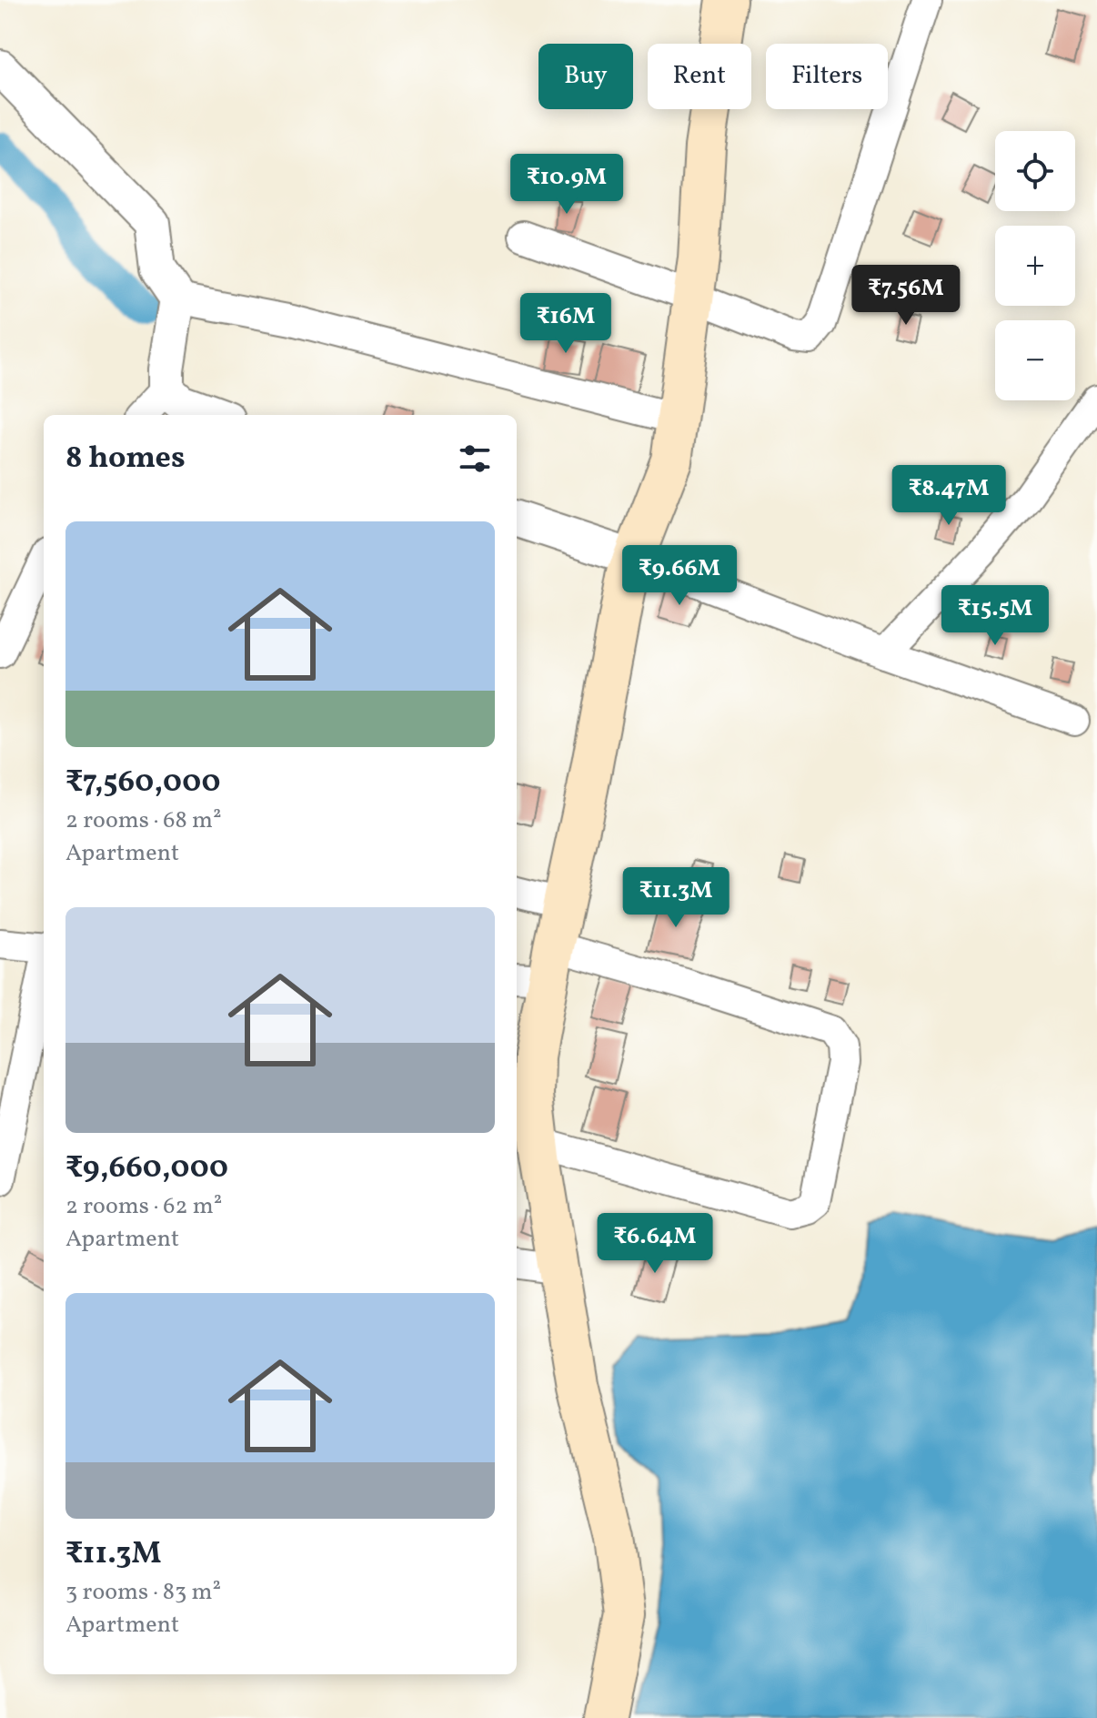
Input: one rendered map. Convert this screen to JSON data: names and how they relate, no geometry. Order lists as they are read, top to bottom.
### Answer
{
  "page": {
    "chip": ["Buy", "Rent", "Filters"],
    "map_buttons": ["+", "−"],
    "price": [
      "₹10.9M",
      "₹7.56M",
      "₹16M",
      "₹8.47M",
      "₹9.66M",
      "₹15.5M",
      "₹11.3M",
      "₹6.64M"
    ],
    "heading": "8 homes",
    "list": [
      {
        "name": "₹7,560,000",
        "note": "2 rooms · 68 m² · Apartment"
      },
      {
        "name": "₹9,660,000",
        "note": "2 rooms · 62 m² · Apartment"
      },
      {
        "name": "₹11.3M",
        "note": "3 rooms · 83 m² · Apartment"
      }
    ]
  }
}
